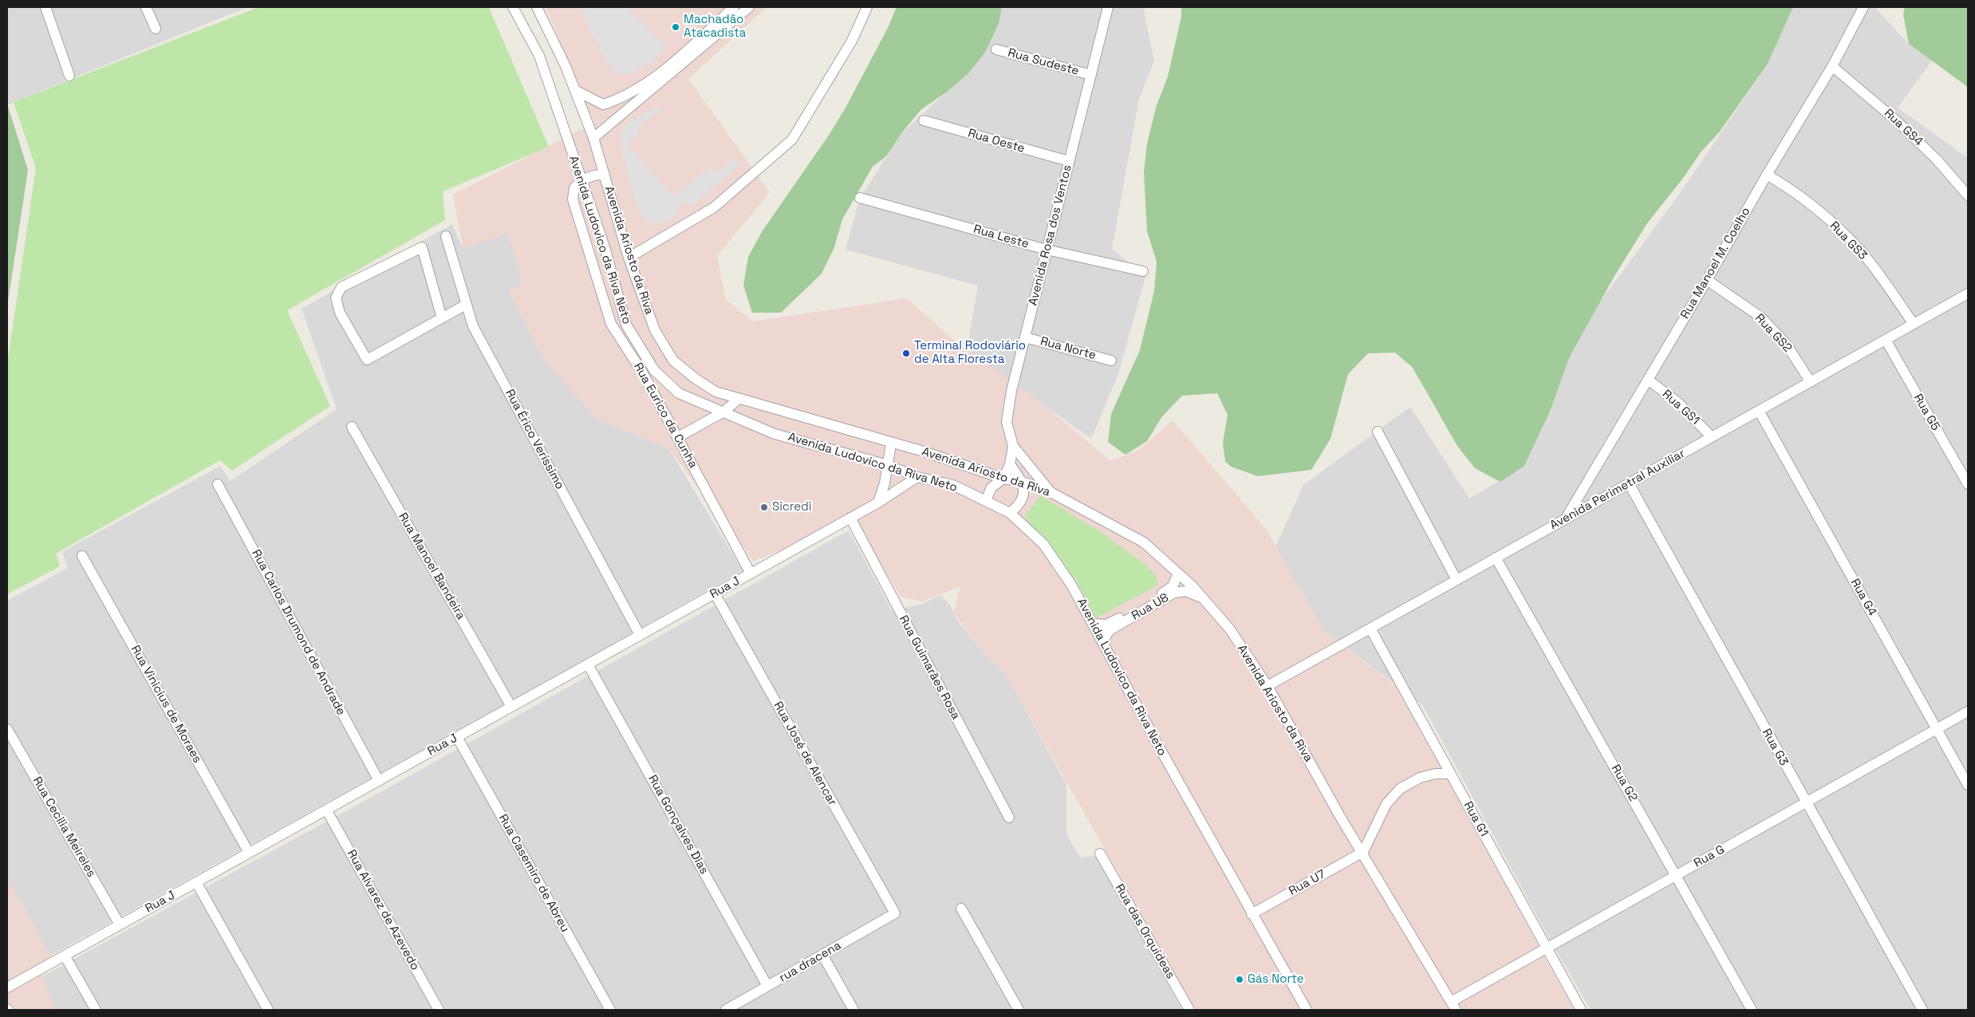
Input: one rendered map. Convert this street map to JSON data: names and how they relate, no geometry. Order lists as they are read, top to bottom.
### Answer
{
  "streets": {
    "street": [
      "Rua Sudeste",
      "Rua GS4",
      "Rua Oeste",
      "Avenida Rosa dos Ventos",
      "Rua Leste",
      "Avenida Ludovico da Riva Neto",
      "Rua GS3",
      "Avenida Ariosto da Riva",
      "Rua Manoel M. Coelho",
      "Rua GS2",
      "Rua Norte",
      "Rua GS1",
      "Rua G5",
      "Rua Eurico da Cunha",
      "Rua Érico Veríssimo",
      "Avenida Perimetral Auxiliar",
      "Rua Manoel Bandeira",
      "Rua J",
      "Rua G4",
      "Rua U8",
      "Rua Carlos Drumond de Andrade",
      "Rua Guimarães Rosa",
      "Rua Vinicius de Moraes",
      "Rua G3",
      "Rua José de Alencar",
      "Rua G2",
      "Rua G1",
      "Rua Gonçalves Dias",
      "Rua Cecilia Meireles",
      "Rua G",
      "Rua Casemiro de Abreu",
      "Rua U7",
      "Rua Alvarez de Azevedo",
      "Rua das Orquídeas",
      "rua dracena"
    ]
  },
  "crossings": [
    ["Rua Sudeste", "Avenida Rosa dos Ventos"],
    ["Rua GS4", "Rua Manoel M. Coelho"],
    ["Rua Oeste", "Avenida Rosa dos Ventos"],
    ["Avenida Rosa dos Ventos", "Rua Leste"],
    ["Avenida Rosa dos Ventos", "Avenida Ludovico da Riva Neto"],
    ["Avenida Rosa dos Ventos", "Avenida Ariosto da Riva"],
    ["Avenida Rosa dos Ventos", "Rua Norte"],
    ["Avenida Ludovico da Riva Neto", "Avenida Ariosto da Riva"],
    ["Avenida Ludovico da Riva Neto", "Rua Eurico da Cunha"],
    ["Avenida Ludovico da Riva Neto", "Rua J"],
    ["Avenida Ludovico da Riva Neto", "Rua U8"],
    ["Avenida Ludovico da Riva Neto", "Rua U7"],
    ["Rua GS3", "Rua Manoel M. Coelho"],
    ["Rua GS3", "Avenida Perimetral Auxiliar"],
    ["Avenida Ariosto da Riva", "Avenida Perimetral Auxiliar"],
    ["Avenida Ariosto da Riva", "Rua U8"],
    ["Avenida Ariosto da Riva", "Rua G"],
    ["Avenida Ariosto da Riva", "Rua U7"],
    ["Rua Manoel M. Coelho", "Rua GS2"],
    ["Rua Manoel M. Coelho", "Rua GS1"],
    ["Rua Manoel M. Coelho", "Avenida Perimetral Auxiliar"],
    ["Rua GS2", "Avenida Perimetral Auxiliar"],
    ["Rua GS1", "Avenida Perimetral Auxiliar"],
    ["Rua G5", "Avenida Perimetral Auxiliar"],
    ["Rua Eurico da Cunha", "Rua J"],
    ["Rua Érico Veríssimo", "Rua J"],
    ["Avenida Perimetral Auxiliar", "Rua G4"],
    ["Avenida Perimetral Auxiliar", "Rua G3"],
    ["Avenida Perimetral Auxiliar", "Rua G2"],
    ["Avenida Perimetral Auxiliar", "Rua G1"],
    ["Rua Manoel Bandeira", "Rua J"],
    ["Rua J", "Rua Carlos Drumond de Andrade"],
    ["Rua J", "Rua Guimarães Rosa"],
    ["Rua J", "Rua Vinicius de Moraes"],
    ["Rua J", "Rua José de Alencar"],
    ["Rua J", "Rua Gonçalves Dias"],
    ["Rua J", "Rua Cecilia Meireles"],
    ["Rua J", "Rua Casemiro de Abreu"],
    ["Rua J", "Rua Alvarez de Azevedo"],
    ["Rua G4", "Rua G"],
    ["Rua G3", "Rua G"],
    ["Rua José de Alencar", "rua dracena"],
    ["Rua G2", "Rua G"],
    ["Rua G1", "Rua G"],
    ["Rua Gonçalves Dias", "rua dracena"]
  ],
  "places": [
    "Machadão Atacadista",
    "Terminal Rodoviário de Alta Floresta",
    "Sicredi",
    "Gás Norte"
  ]
}
